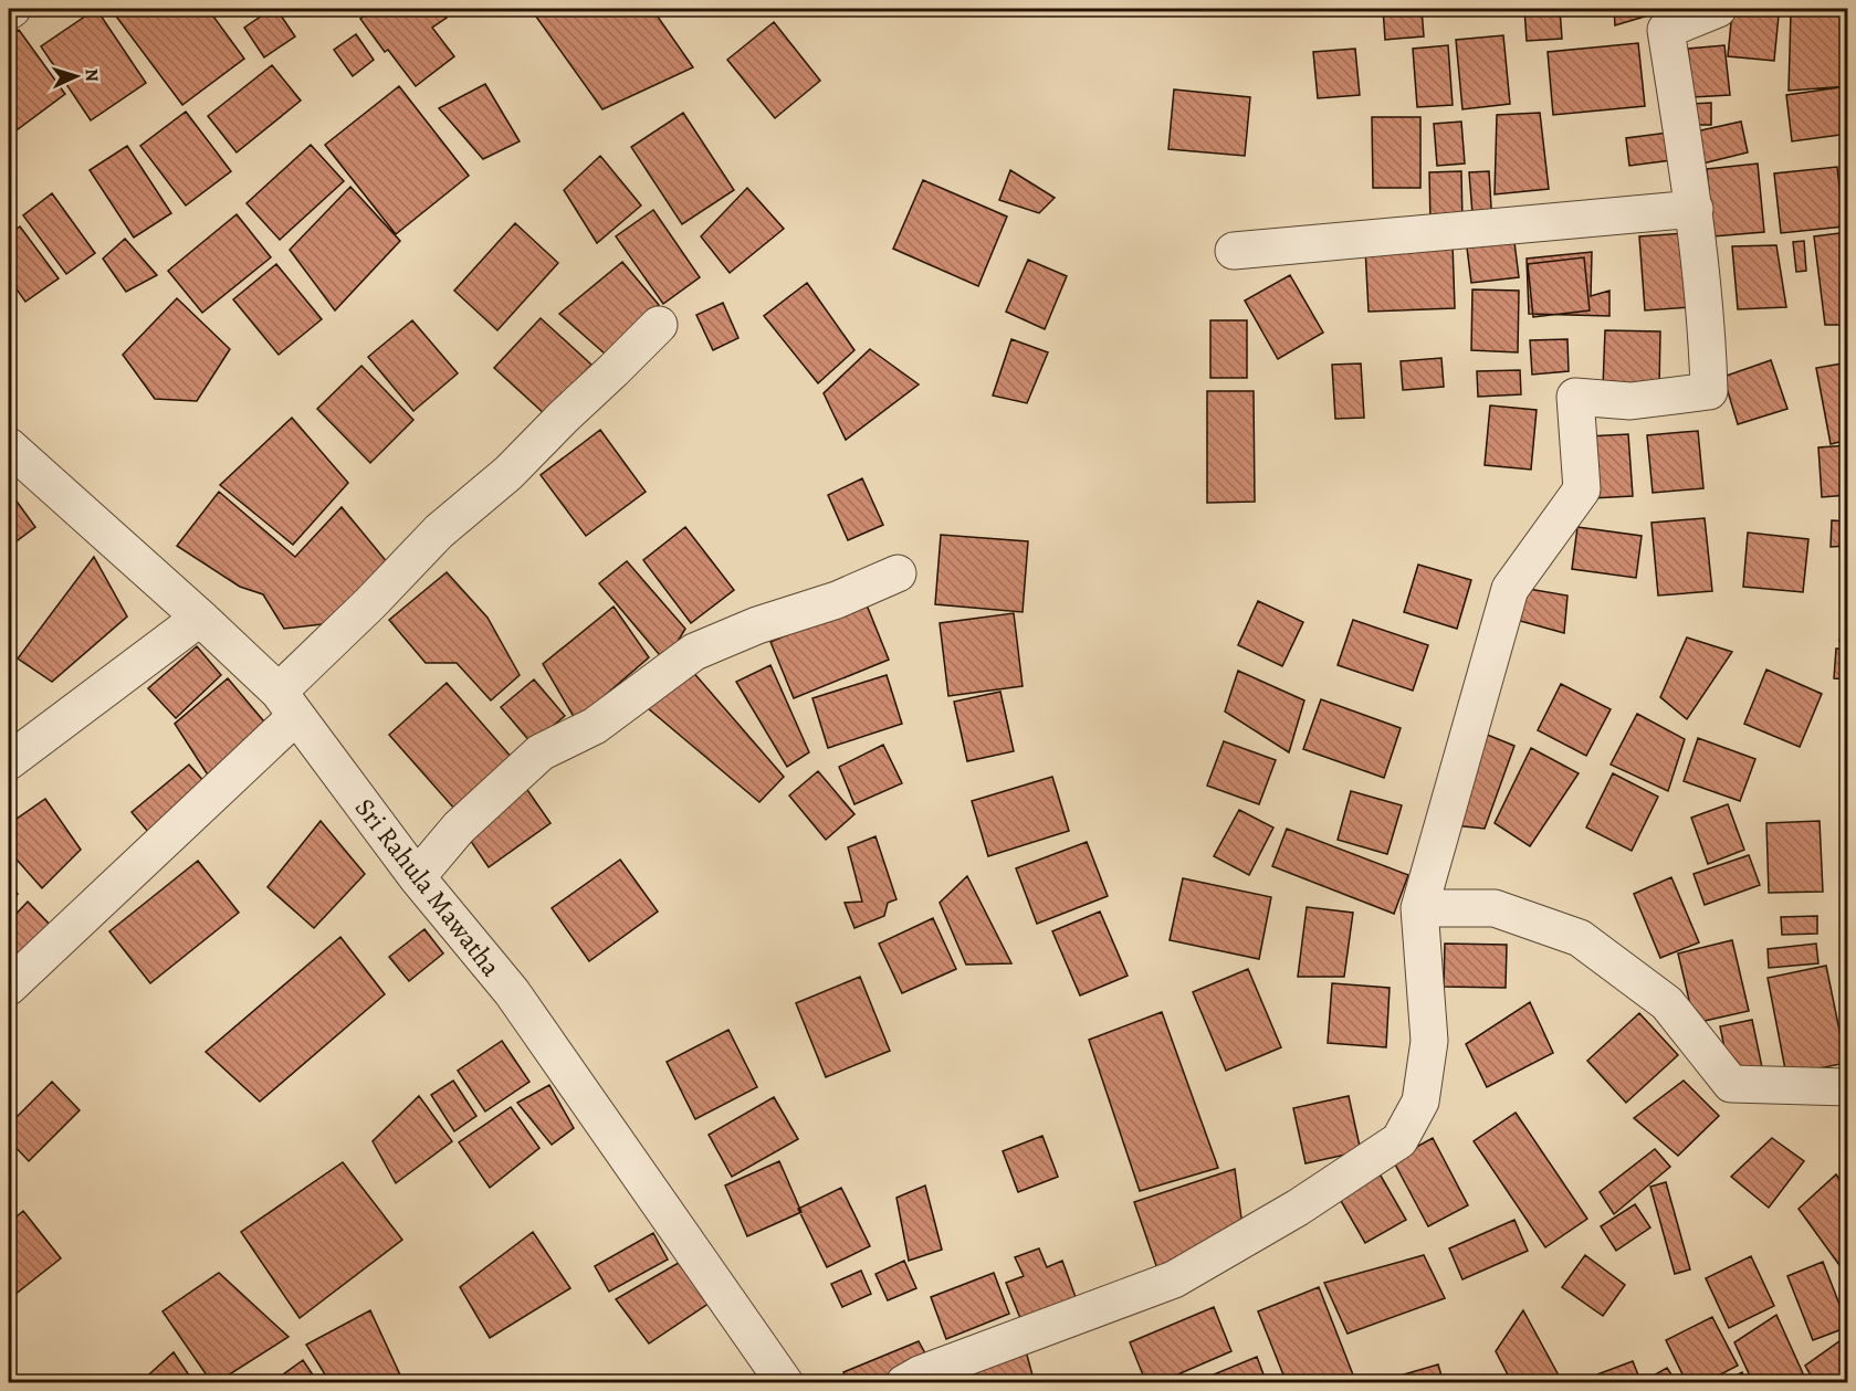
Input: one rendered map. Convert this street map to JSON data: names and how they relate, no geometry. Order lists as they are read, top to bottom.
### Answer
{
  "streets": {
    "street": ["Sri Rahula Mawatha"]
  },
  "north": "right"
}
